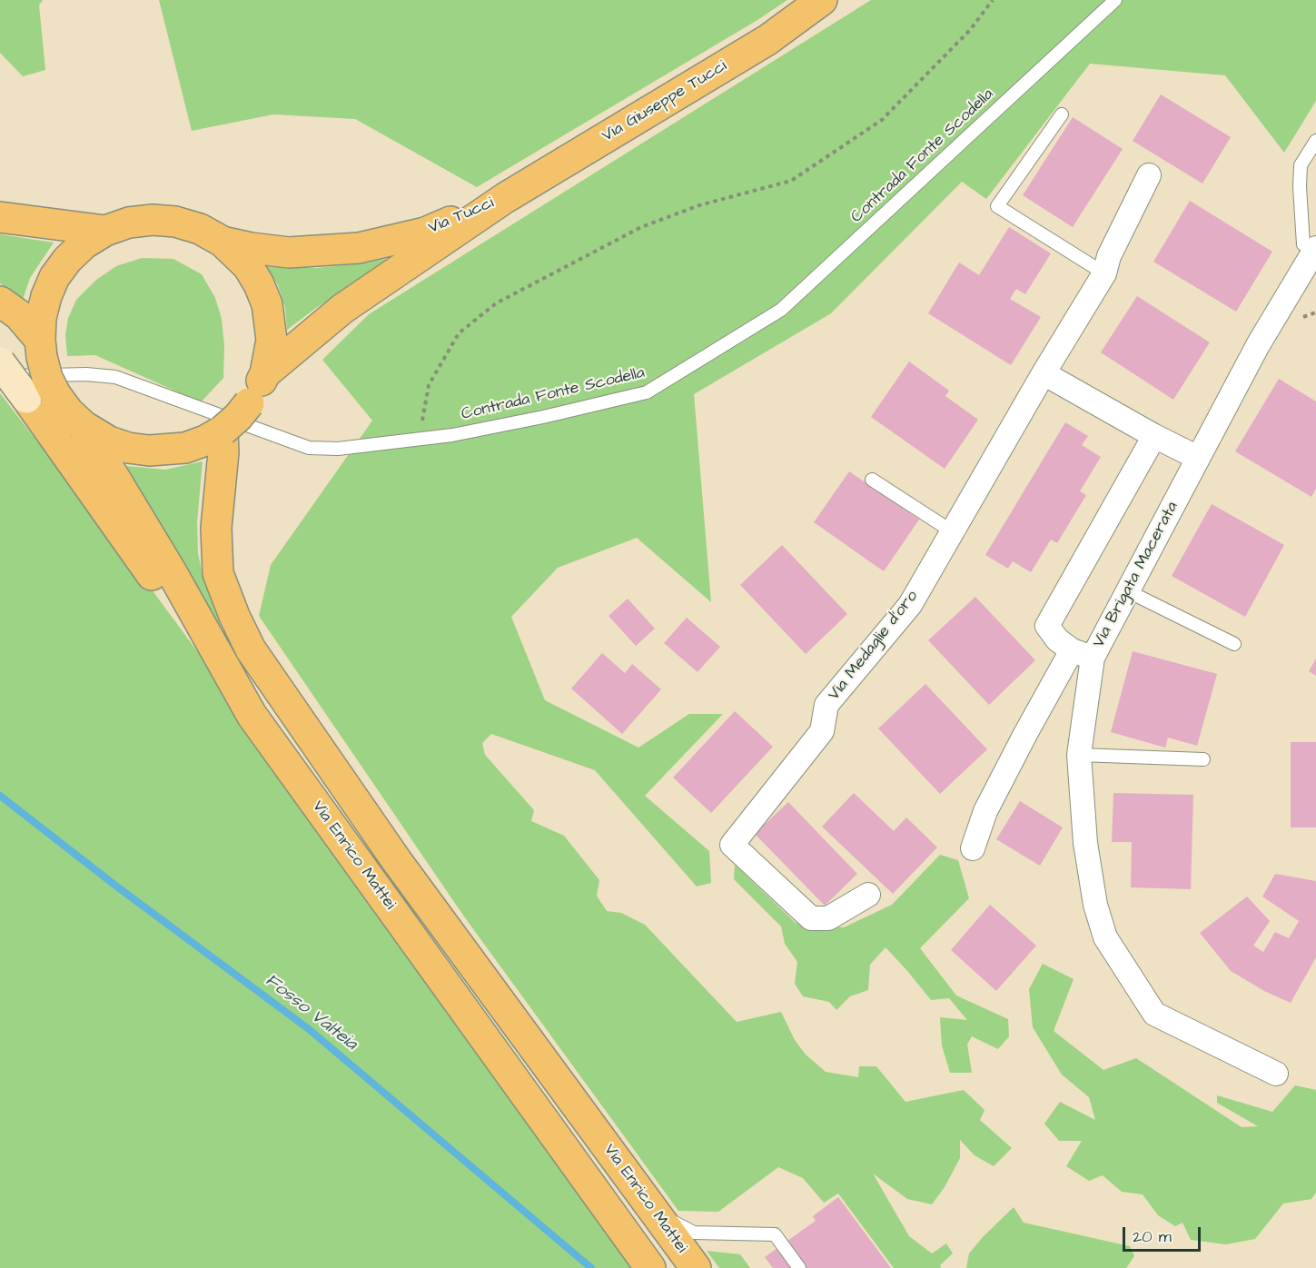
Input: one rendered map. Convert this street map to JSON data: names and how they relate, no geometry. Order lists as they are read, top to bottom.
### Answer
{
  "streets": {
    "main road": ["Via Giuseppe Tucci", "Via Tucci", "Via Enrico Mattei"],
    "street": ["Via Brigata Macerata", "Via Medaglie d'oro"],
    "lane": ["Contrada Fonte Scodella"]
  },
  "crossings": [
    ["Via Giuseppe Tucci", "Via Tucci"]
  ],
  "water": ["Fosso Valteia"],
  "scale_bar": "20 m"
}
